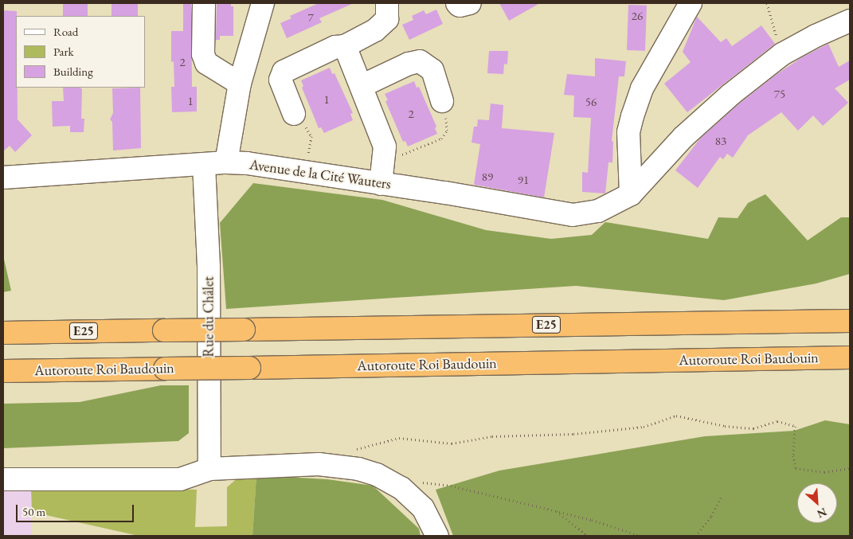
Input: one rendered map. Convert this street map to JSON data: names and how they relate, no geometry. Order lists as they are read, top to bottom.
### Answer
{
  "streets": {
    "highway": ["E25", "Autoroute Roi Baudouin"],
    "street": ["Avenue de la Cité Wauters", "Rue du Châlet"]
  },
  "crossings": [
    ["Avenue de la Cité Wauters", "Rue du Châlet"]
  ],
  "house_numbers": [
    "26",
    "7",
    "2",
    "75",
    "1",
    "1",
    "56",
    "2",
    "83",
    "89",
    "91"
  ],
  "legend": ["Road", "Park", "Building"],
  "scale_bar": "50 m",
  "north": "bottom right"
}
